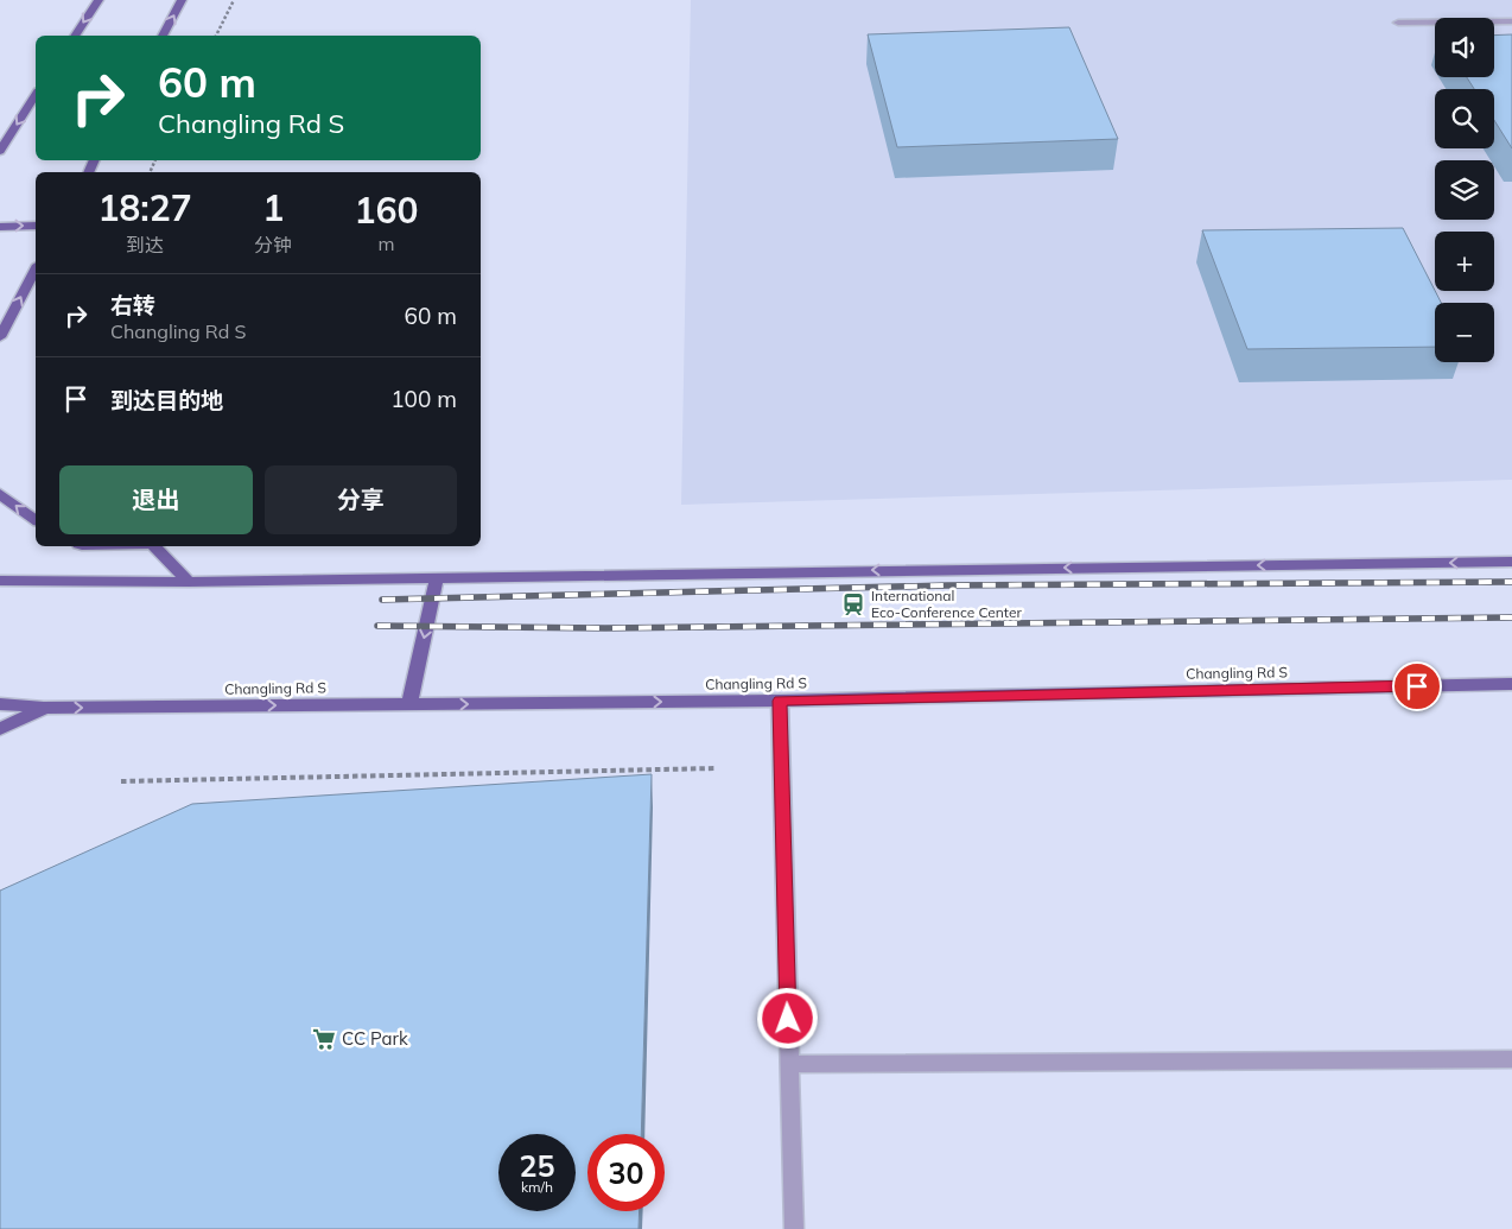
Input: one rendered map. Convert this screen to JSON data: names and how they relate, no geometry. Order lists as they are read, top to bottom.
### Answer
{
  "streets": {
    "main road": ["Changling Rd S"]
  },
  "places": {
    "station": ["International Eco-Conference Center"],
    "supermarket": ["CC Park"]
  },
  "page": {
    "map_buttons": ["+", "−"],
    "turn": ["60 m", "Changling Rd S"],
    "eta": [
      "18:27",
      "到达",
      "1",
      "分钟",
      "160",
      "m"
    ],
    "list": [
      {
        "name": "右转",
        "note": "Changling Rd S",
        "value": "60 m"
      },
      {
        "name": "到达目的地",
        "value": "100 m"
      }
    ],
    "buttons": ["退出", "分享"],
    "speed": "25 km/h",
    "limit": "30"
  }
}
